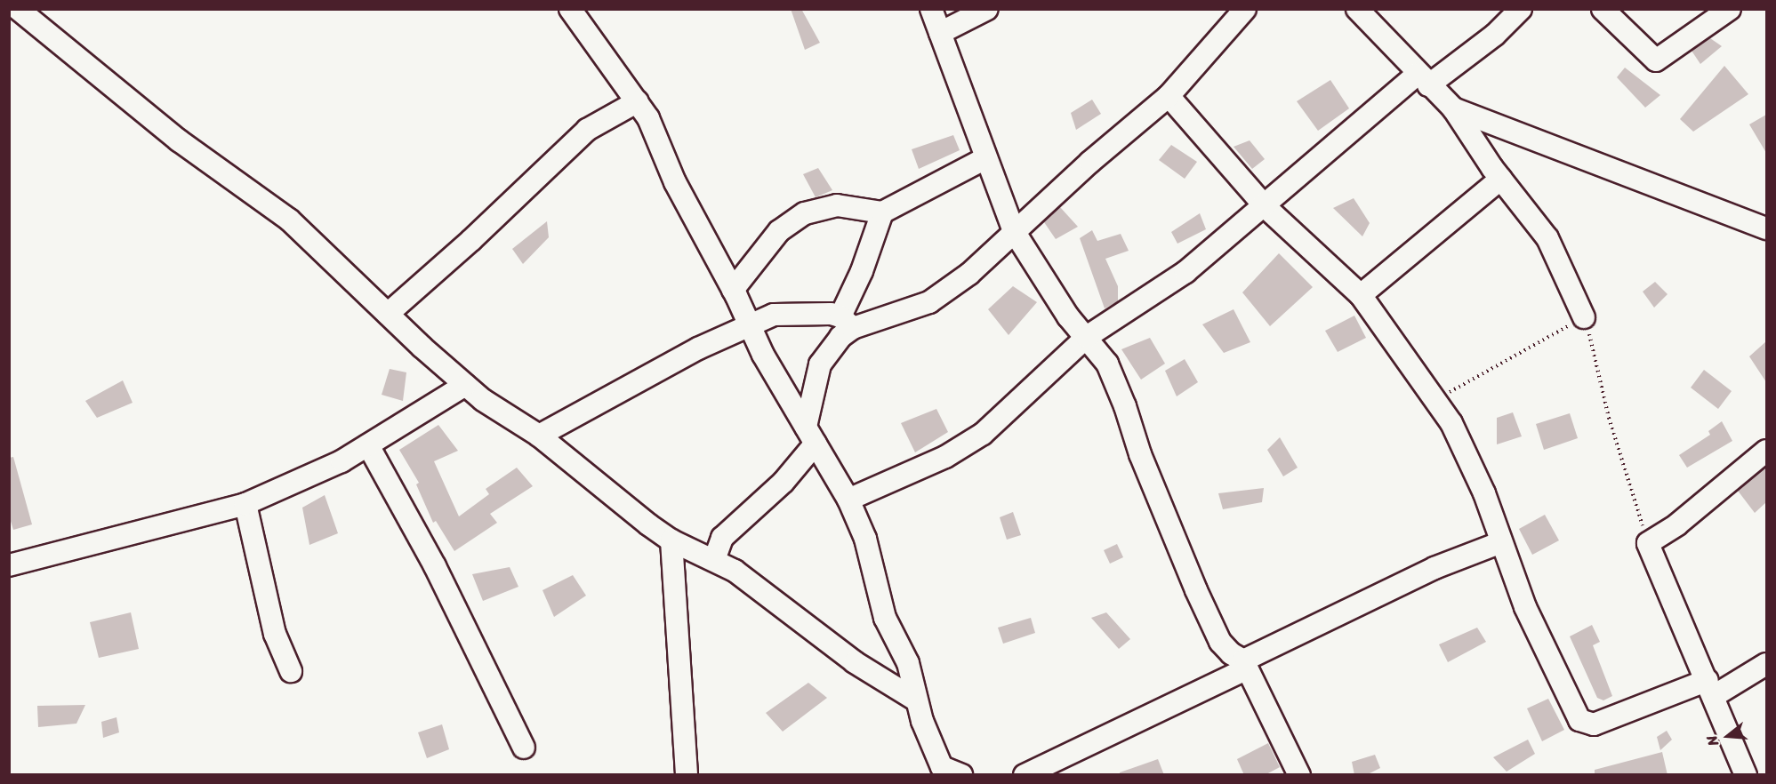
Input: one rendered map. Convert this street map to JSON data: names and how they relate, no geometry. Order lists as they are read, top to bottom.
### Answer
{
  "north": "left"
}
